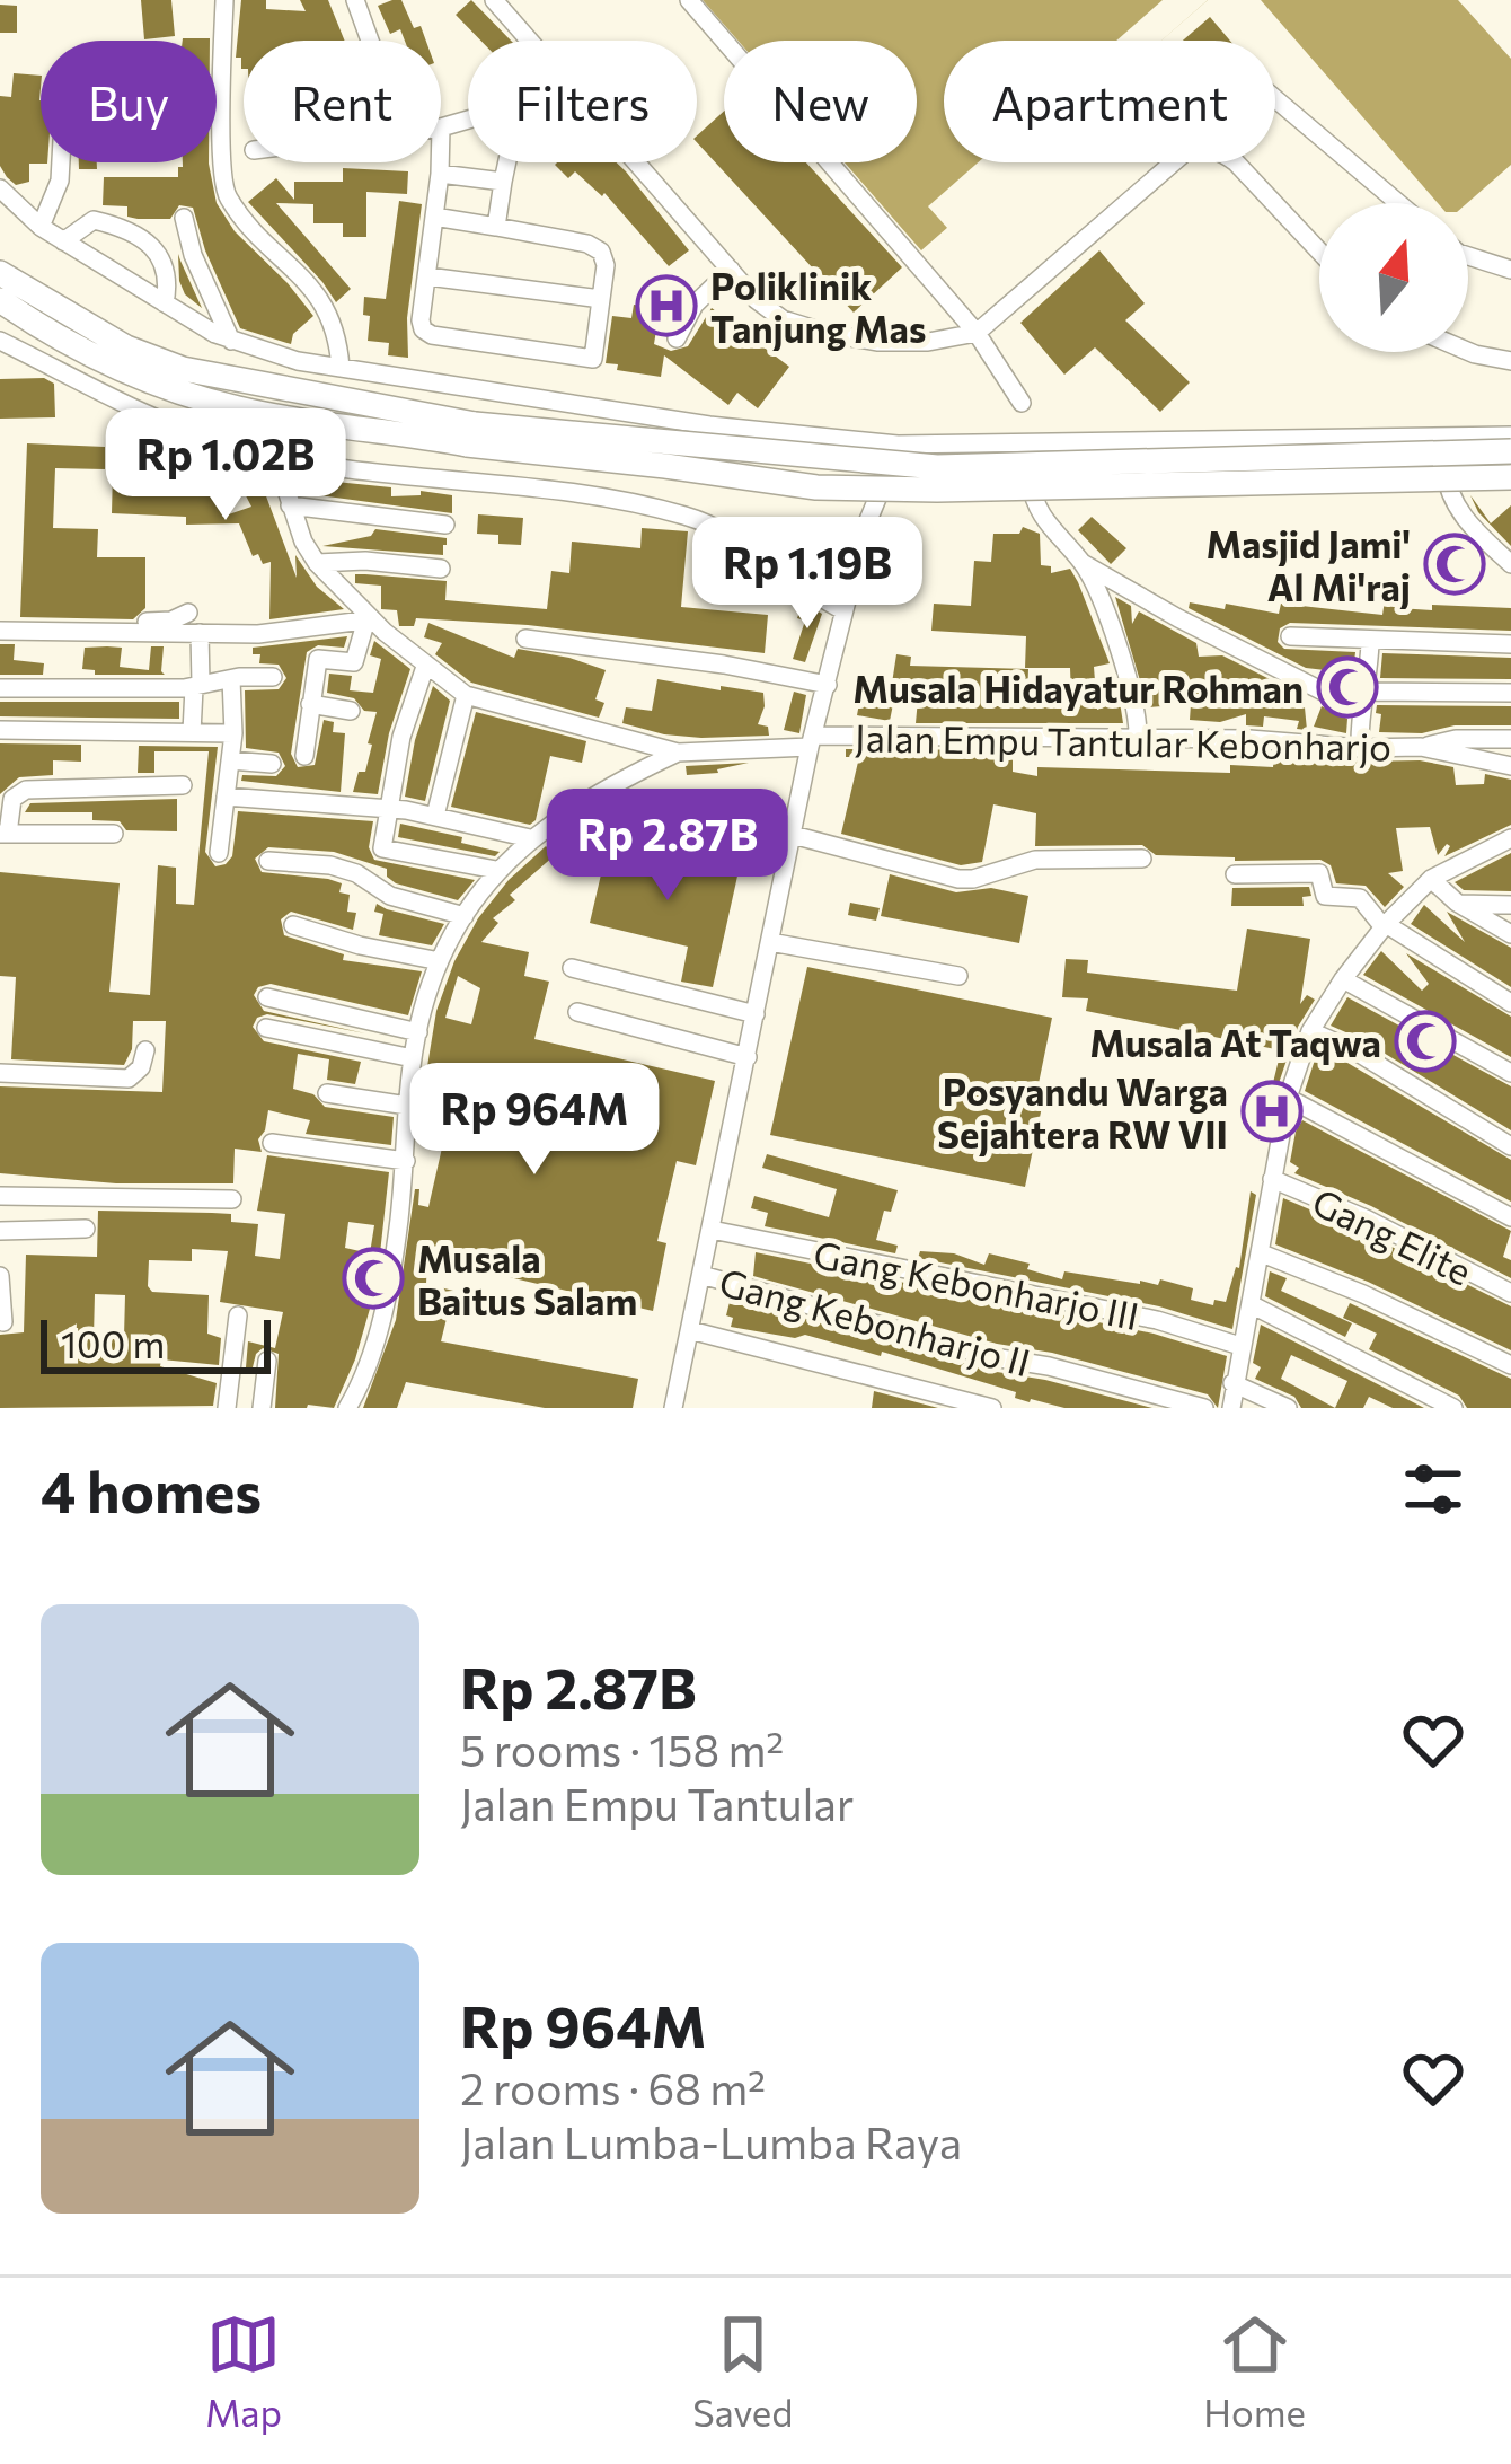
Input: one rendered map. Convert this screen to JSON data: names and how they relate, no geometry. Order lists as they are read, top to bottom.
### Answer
{
  "streets": {
    "street": [
      "Jalan Empu Tantular Kebonharjo",
      "Gang Elite",
      "Gang Kebonharjo III",
      "Gang Kebonharjo II"
    ]
  },
  "places": {
    "hospital": ["Poliklinik Tanjung Mas", "Posyandu Warga Sejahtera RW VII"],
    "mosque": [
      "Masjid Jami' Al Mi'raj",
      "Musala Hidayatur Rohman",
      "Musala At Taqwa",
      "Musala Baitus Salam"
    ]
  },
  "scale_bar": "100 m",
  "north": "top",
  "page": {
    "chip": [
      "Buy",
      "Rent",
      "Filters",
      "New",
      "Apartment"
    ],
    "price": [
      "Rp 1.02B",
      "Rp 1.19B",
      "Rp 2.87B",
      "Rp 964M"
    ],
    "scale": "100 m",
    "heading": "4 homes",
    "list": [
      {
        "name": "Rp 2.87B",
        "note": "5 rooms · 158 m² · Jalan Empu Tantular"
      },
      {
        "name": "Rp 964M",
        "note": "2 rooms · 68 m² · Jalan Lumba-Lumba Raya"
      }
    ],
    "tabs": ["Map", "Saved", "Home"]
  }
}
